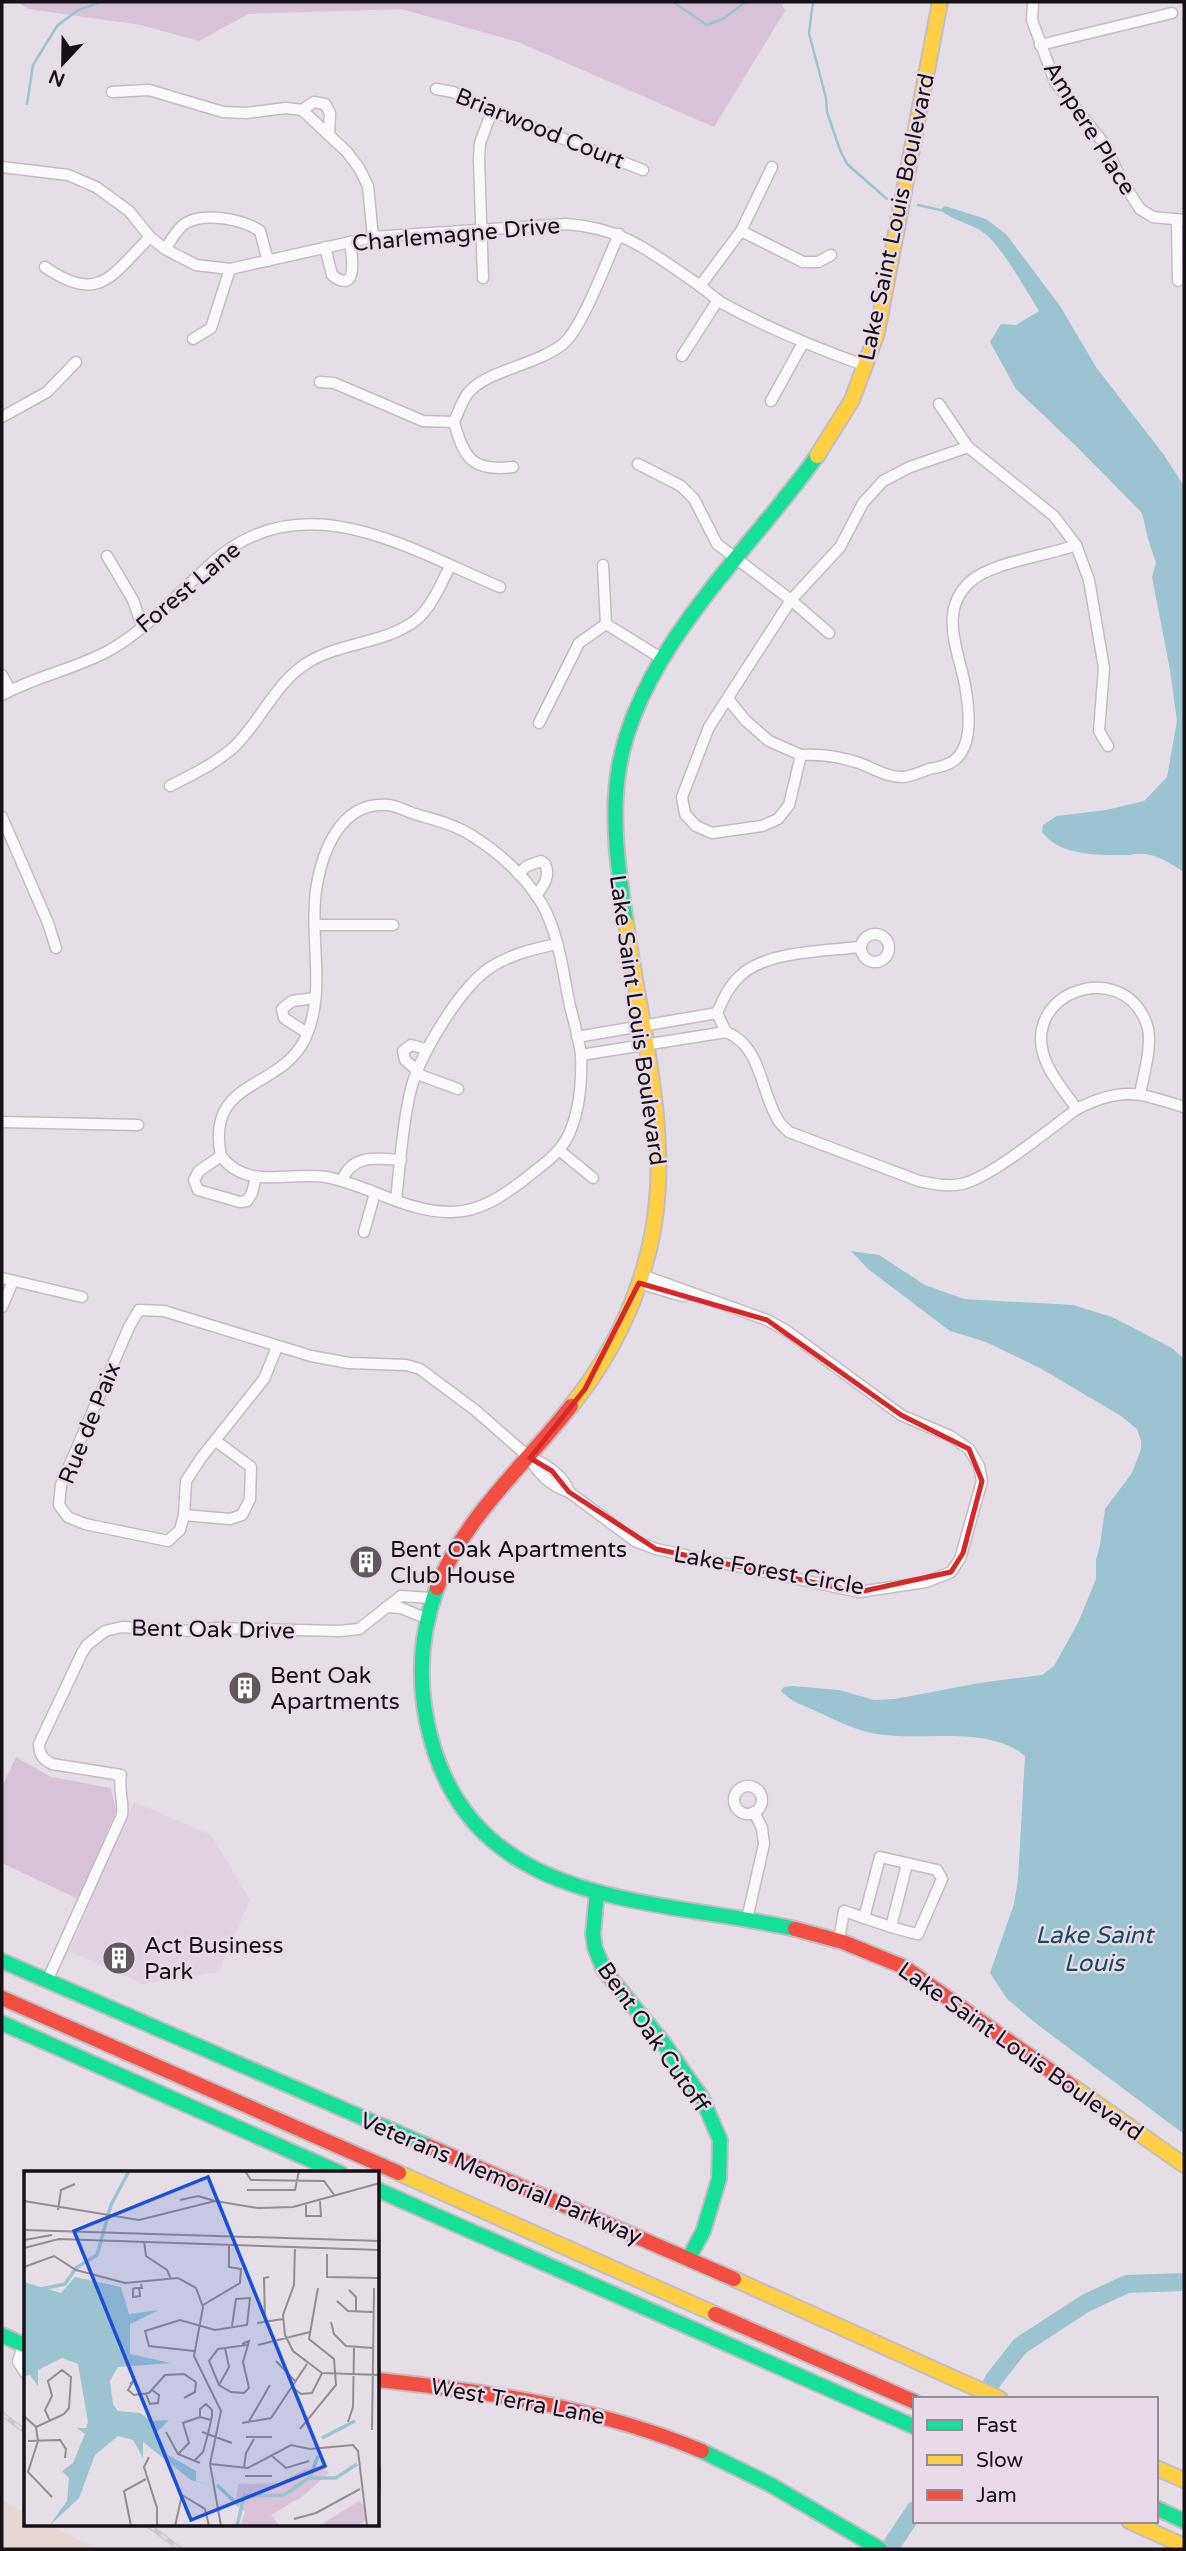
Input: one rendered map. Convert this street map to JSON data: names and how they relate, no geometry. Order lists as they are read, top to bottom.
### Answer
{
  "streets": {
    "main road": [
      "Lake Saint Louis Boulevard",
      "Bent Oak Cutoff",
      "Veterans Memorial Parkway",
      "West Terra Lane"
    ],
    "street": [
      "Briarwood Court",
      "Ampere Place",
      "Charlemagne Drive",
      "Forest Lane",
      "Rue de Paix",
      "Lake Forest Circle",
      "Bent Oak Drive"
    ]
  },
  "crossings": [
    ["Lake Saint Louis Boulevard", "Charlemagne Drive"],
    ["Lake Saint Louis Boulevard", "Rue de Paix"],
    ["Lake Saint Louis Boulevard", "Lake Forest Circle"],
    ["Lake Saint Louis Boulevard", "Bent Oak Drive"],
    ["Lake Saint Louis Boulevard", "Bent Oak Cutoff"],
    ["Rue de Paix", "Lake Forest Circle"],
    ["Bent Oak Drive", "Veterans Memorial Parkway"],
    ["Bent Oak Cutoff", "Veterans Memorial Parkway"]
  ],
  "water": ["Lake Saint Louis"],
  "places": {
    "building": ["Bent Oak Apartments Club House", "Bent Oak Apartments", "Act Business Park"]
  },
  "legend": ["Fast", "Slow", "Jam"],
  "north": "bottom"
}
